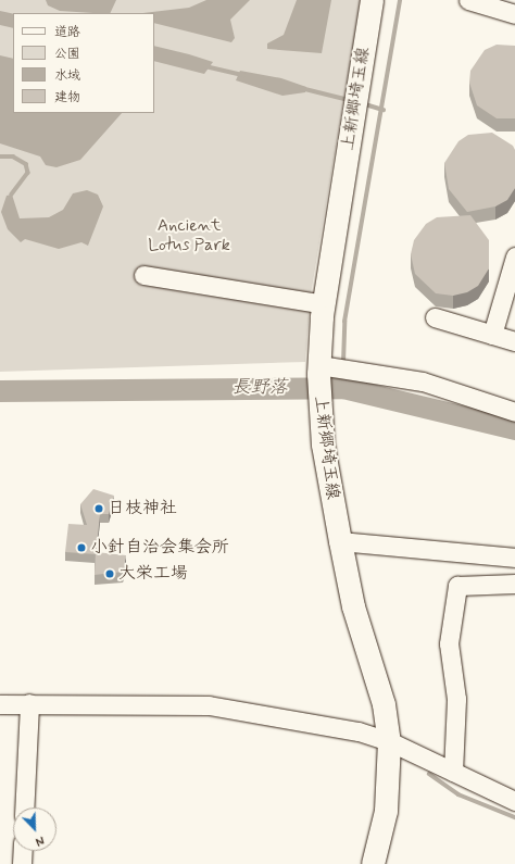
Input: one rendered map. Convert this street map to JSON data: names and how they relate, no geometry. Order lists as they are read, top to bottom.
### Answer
{
  "streets": {
    "main road": ["上新郷埼玉線"]
  },
  "water": ["長野落"],
  "parks": ["Ancient Lotus Park"],
  "places": ["日枝神社", "小針自治会集会所", "大栄工場"],
  "legend": [
    "道路",
    "公園",
    "水域",
    "建物"
  ],
  "north": "bottom right"
}
